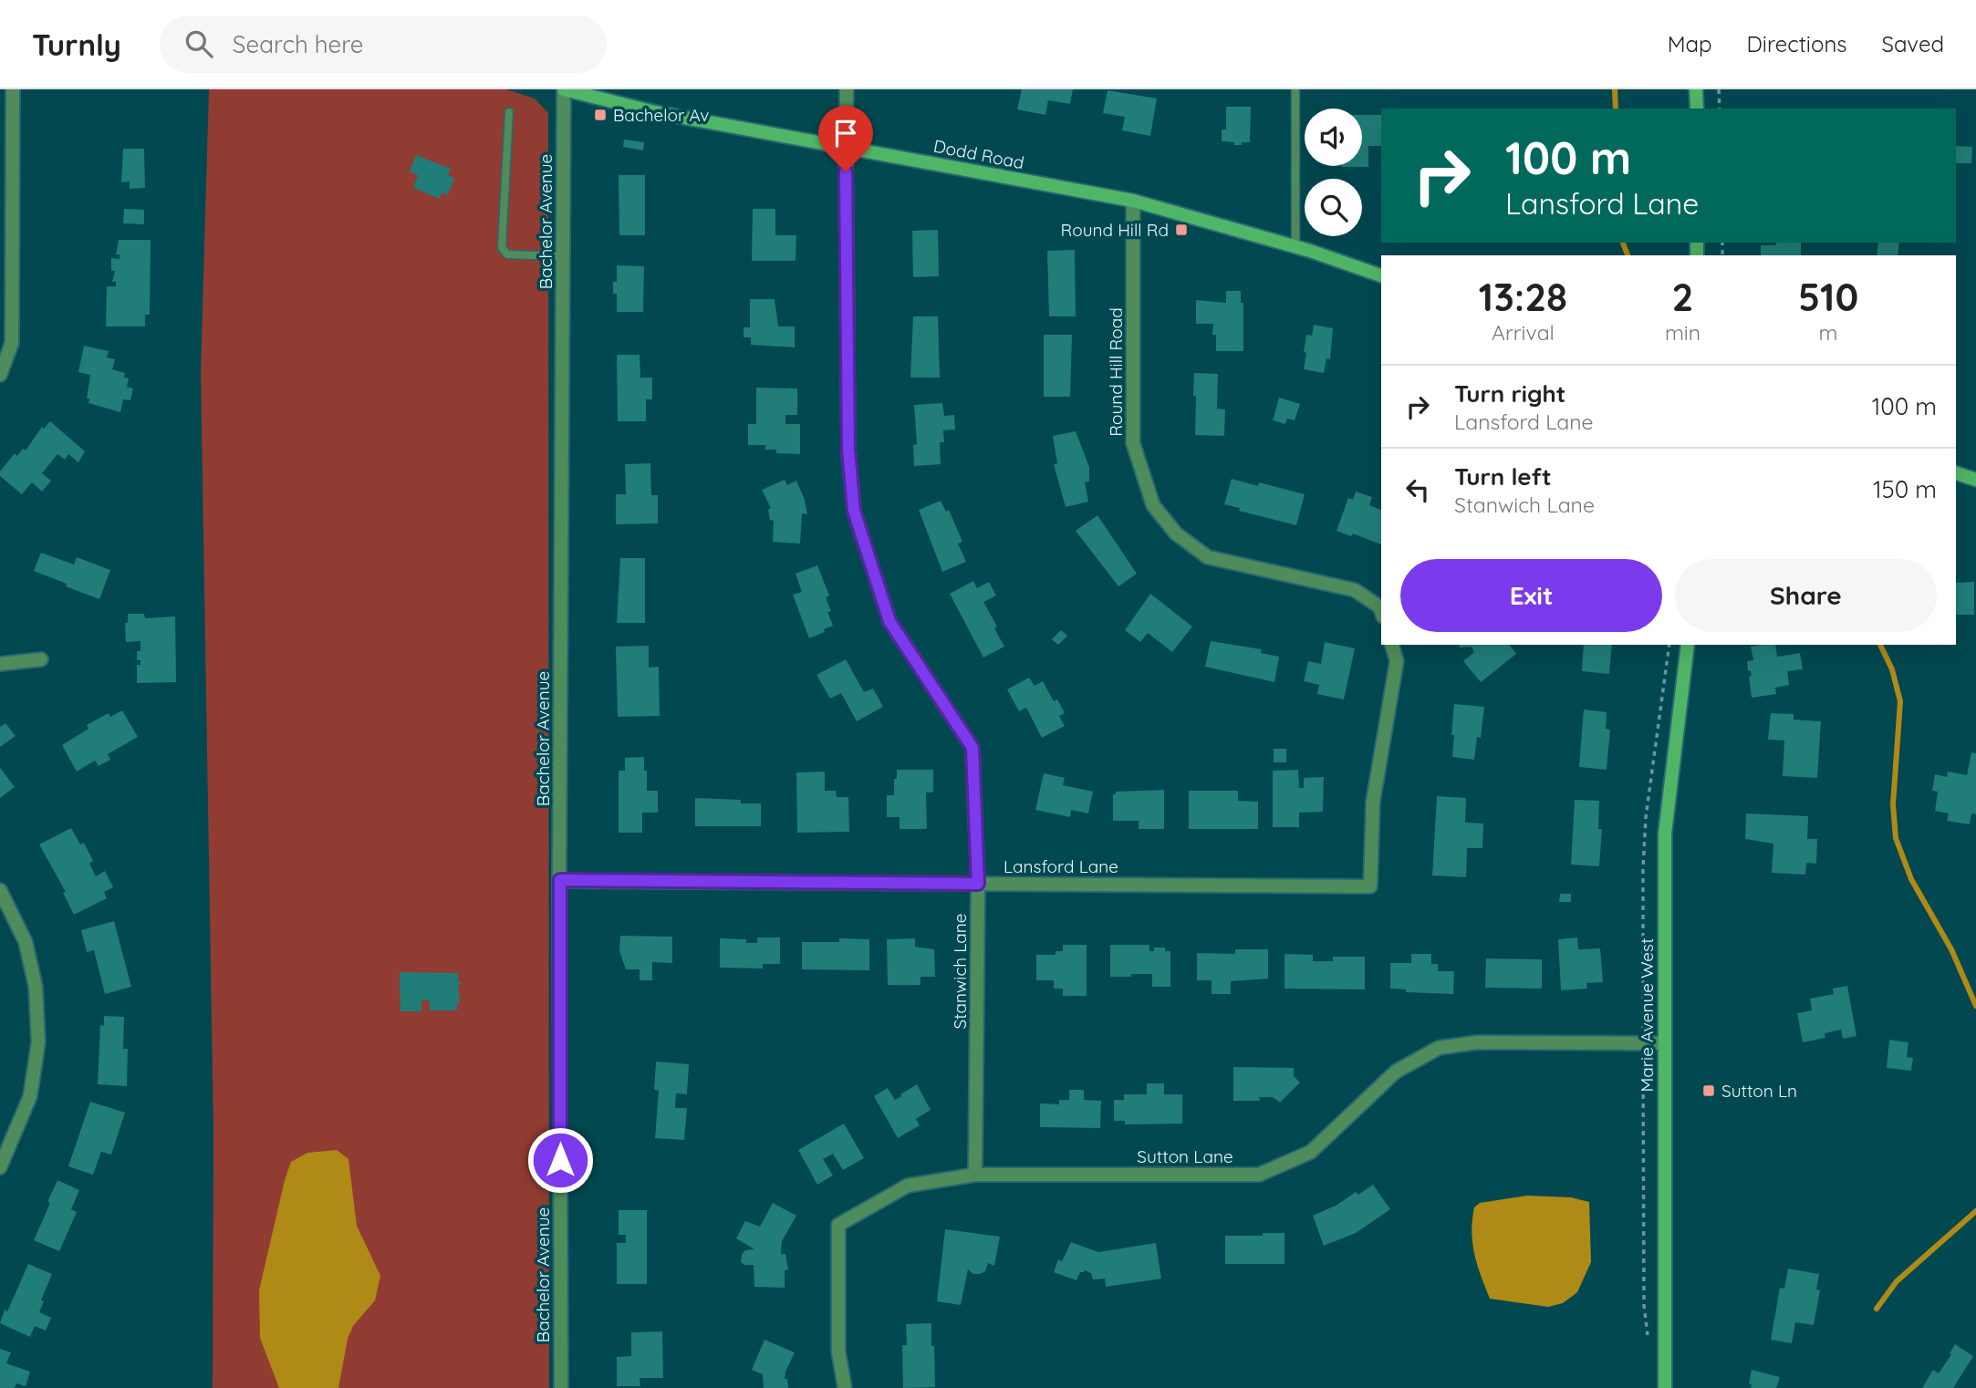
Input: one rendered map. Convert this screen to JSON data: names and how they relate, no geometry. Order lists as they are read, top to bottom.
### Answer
{
  "streets": {
    "main road": ["Dodd Road", "Marie Avenue West"],
    "street": [
      "Bachelor Avenue",
      "Round Hill Road",
      "Lansford Lane",
      "Stanwich Lane",
      "Sutton Lane"
    ]
  },
  "crossings": [
    ["Dodd Road", "Bachelor Avenue"],
    ["Dodd Road", "Round Hill Road"],
    ["Dodd Road", "Stanwich Lane"],
    ["Bachelor Avenue", "Lansford Lane"],
    ["Lansford Lane", "Stanwich Lane"],
    ["Stanwich Lane", "Sutton Lane"],
    ["Marie Avenue West", "Sutton Lane"]
  ],
  "places": {
    "transit": ["Bachelor Av", "Round Hill Rd", "Sutton Ln"]
  },
  "page": {
    "header": "Turnly",
    "search": "Search here",
    "nav": ["Map", "Directions", "Saved"],
    "turn": ["100 m", "Lansford Lane"],
    "eta": [
      "13:28",
      "Arrival",
      "2",
      "min",
      "510",
      "m"
    ],
    "list": [
      {
        "name": "Turn right",
        "note": "Lansford Lane",
        "value": "100 m"
      },
      {
        "name": "Turn left",
        "note": "Stanwich Lane",
        "value": "150 m"
      }
    ],
    "buttons": ["Exit", "Share"]
  }
}
